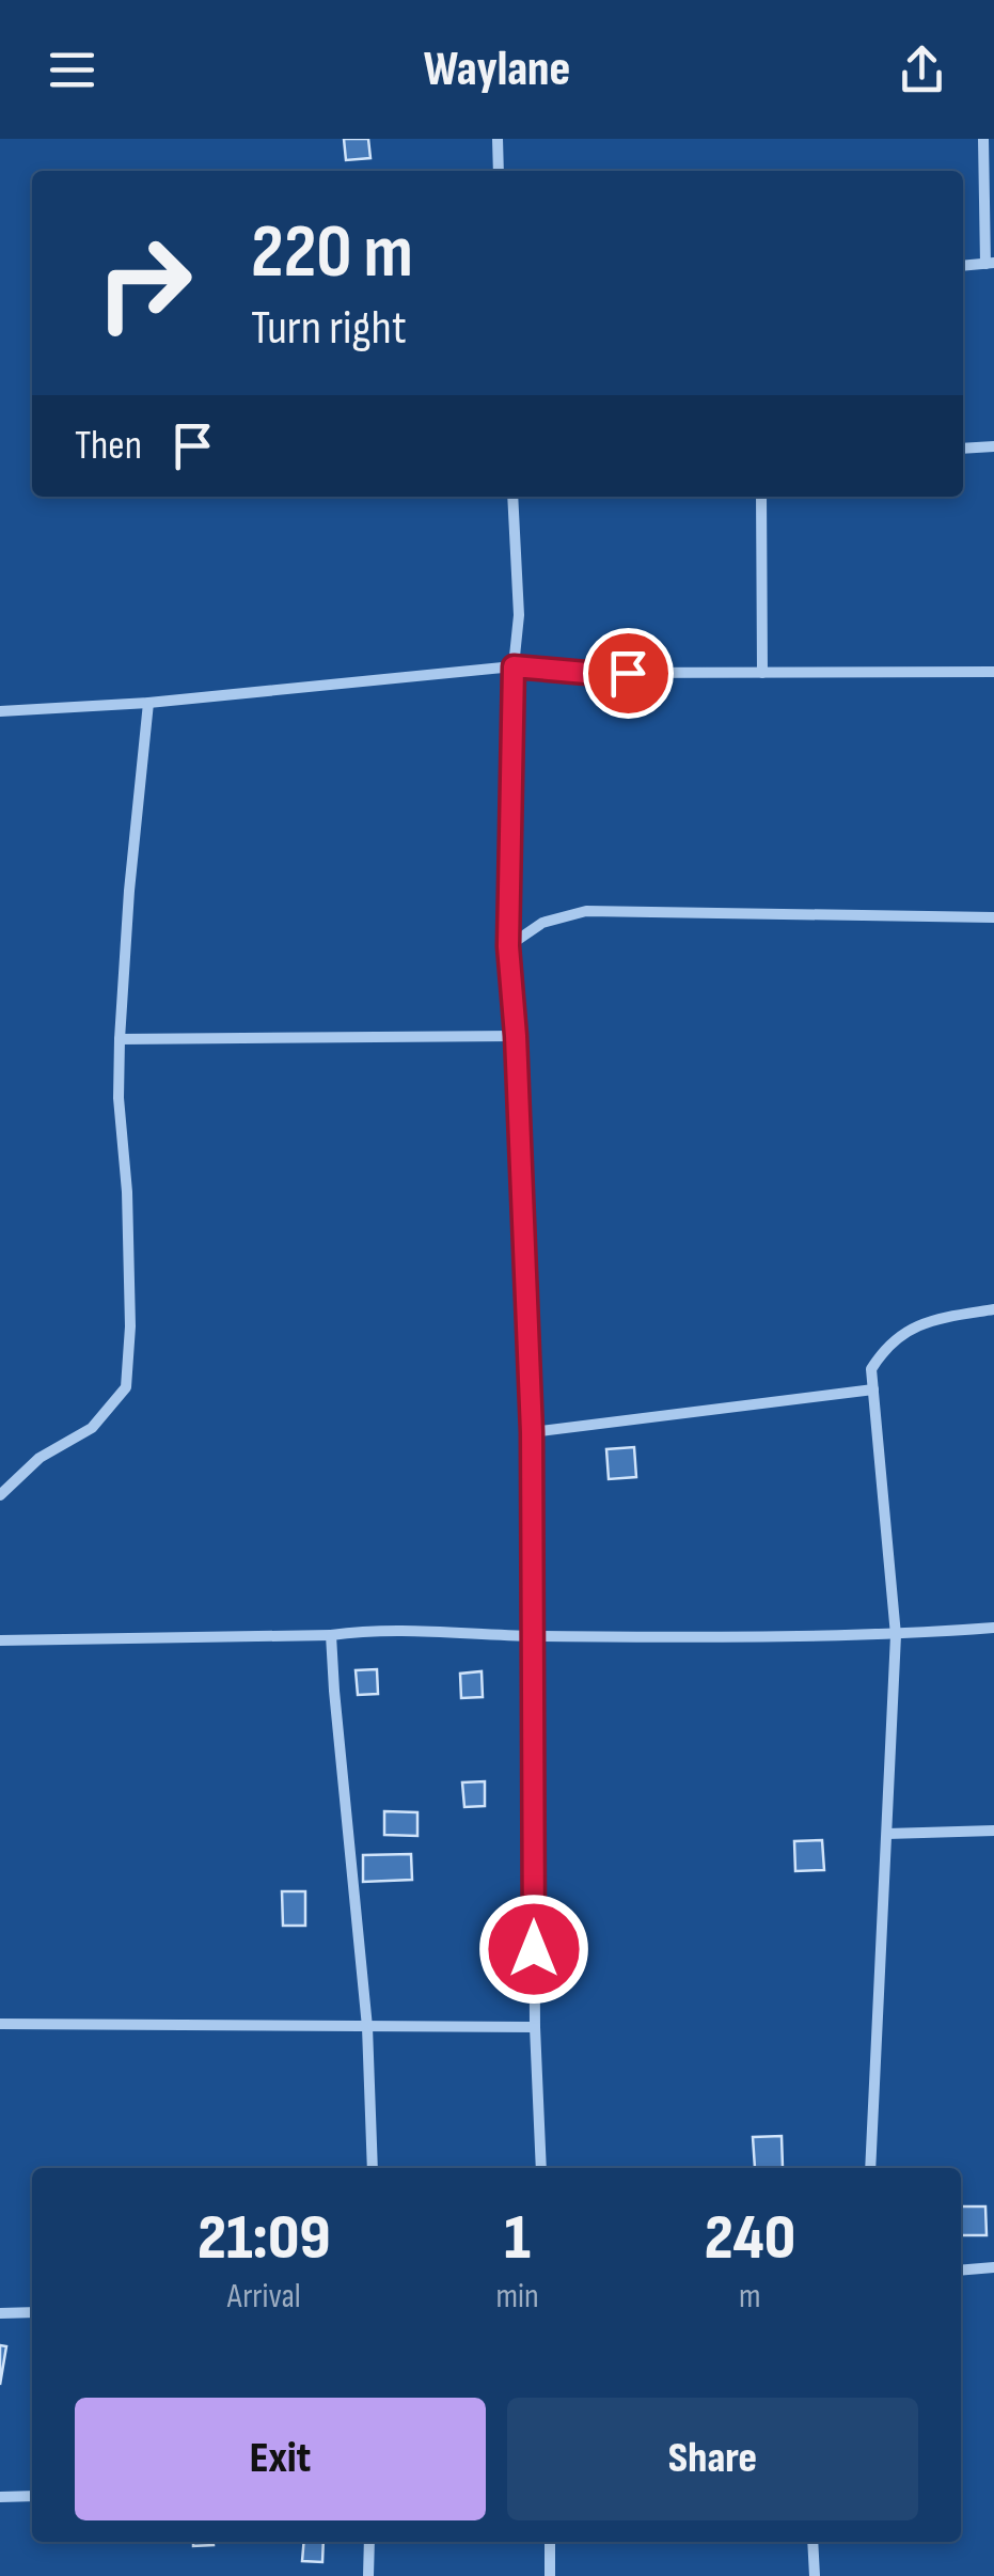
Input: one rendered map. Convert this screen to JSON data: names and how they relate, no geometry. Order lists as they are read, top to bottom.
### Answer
{
  "page": {
    "header": "Waylane",
    "turn": ["220 m", "Turn right"],
    "then": "Then",
    "eta": [
      "21:09",
      "Arrival",
      "1",
      "min",
      "240",
      "m"
    ],
    "buttons": ["Exit", "Share"]
  }
}
